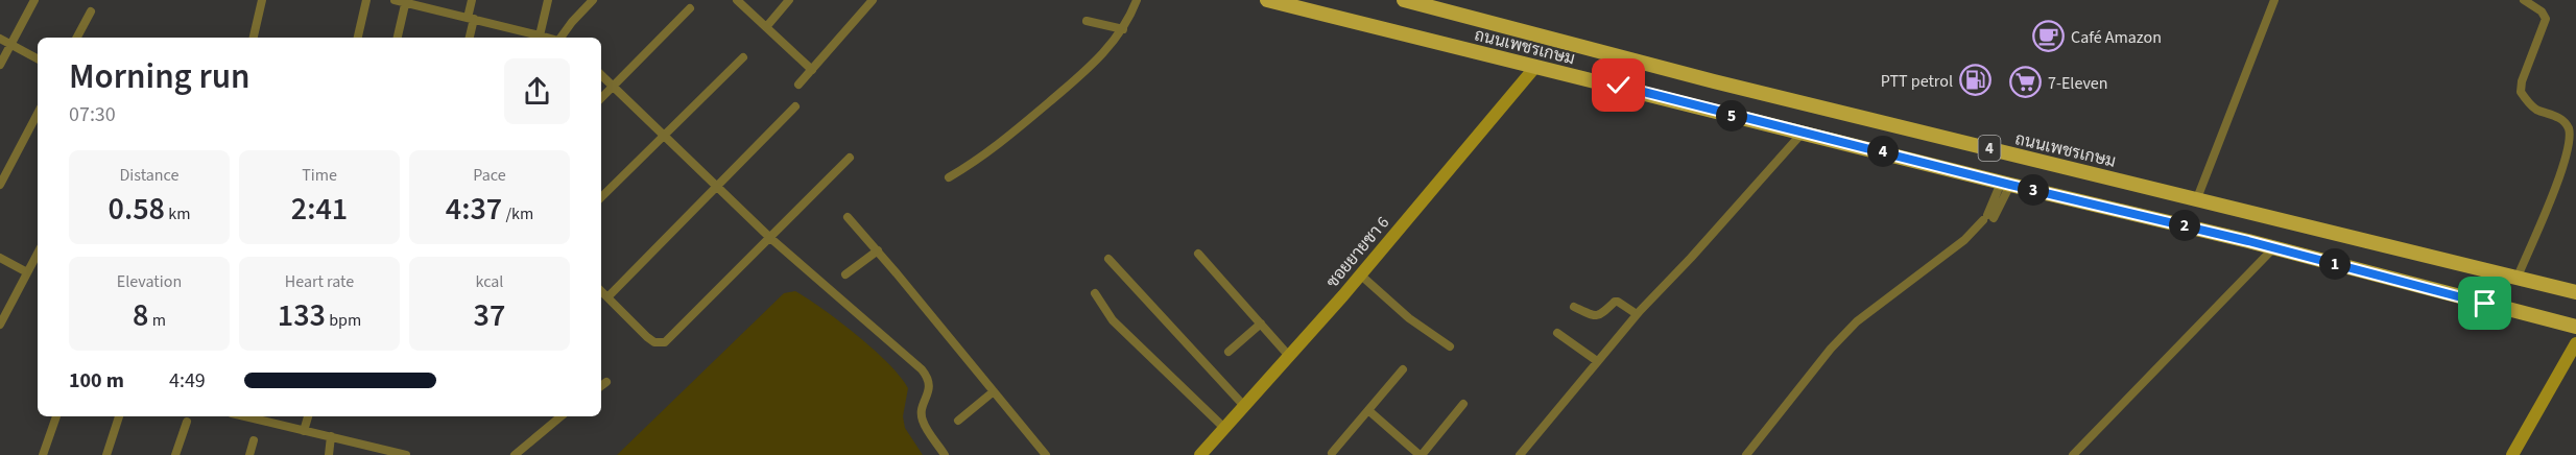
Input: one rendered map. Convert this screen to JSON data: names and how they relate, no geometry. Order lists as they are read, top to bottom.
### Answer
{
  "streets": {
    "main road": ["ถนนเพชรเกษม", "4"],
    "street": ["ซอยยายชา 6"]
  },
  "crossings": [
    ["ถนนเพชรเกษม", "ซอยยายชา 6"]
  ],
  "places": {
    "cafe": ["Café Amazon"],
    "fuel station": ["PTT petrol"],
    "supermarket": ["7-Eleven"]
  },
  "page": {
    "heading": ["Morning run", "07:30"],
    "pins": [
      "5",
      "4",
      "3",
      "2",
      "1"
    ],
    "stats": [
      ["Distance", "0.58 km"],
      ["Time", "2:41"],
      ["Pace", "4:37 /km"],
      ["Elevation", "8 m"],
      ["Heart rate", "133 bpm"],
      ["kcal", "37"]
    ],
    "list": [
      {
        "name": "100 m",
        "note": "4:49"
      }
    ]
  }
}
